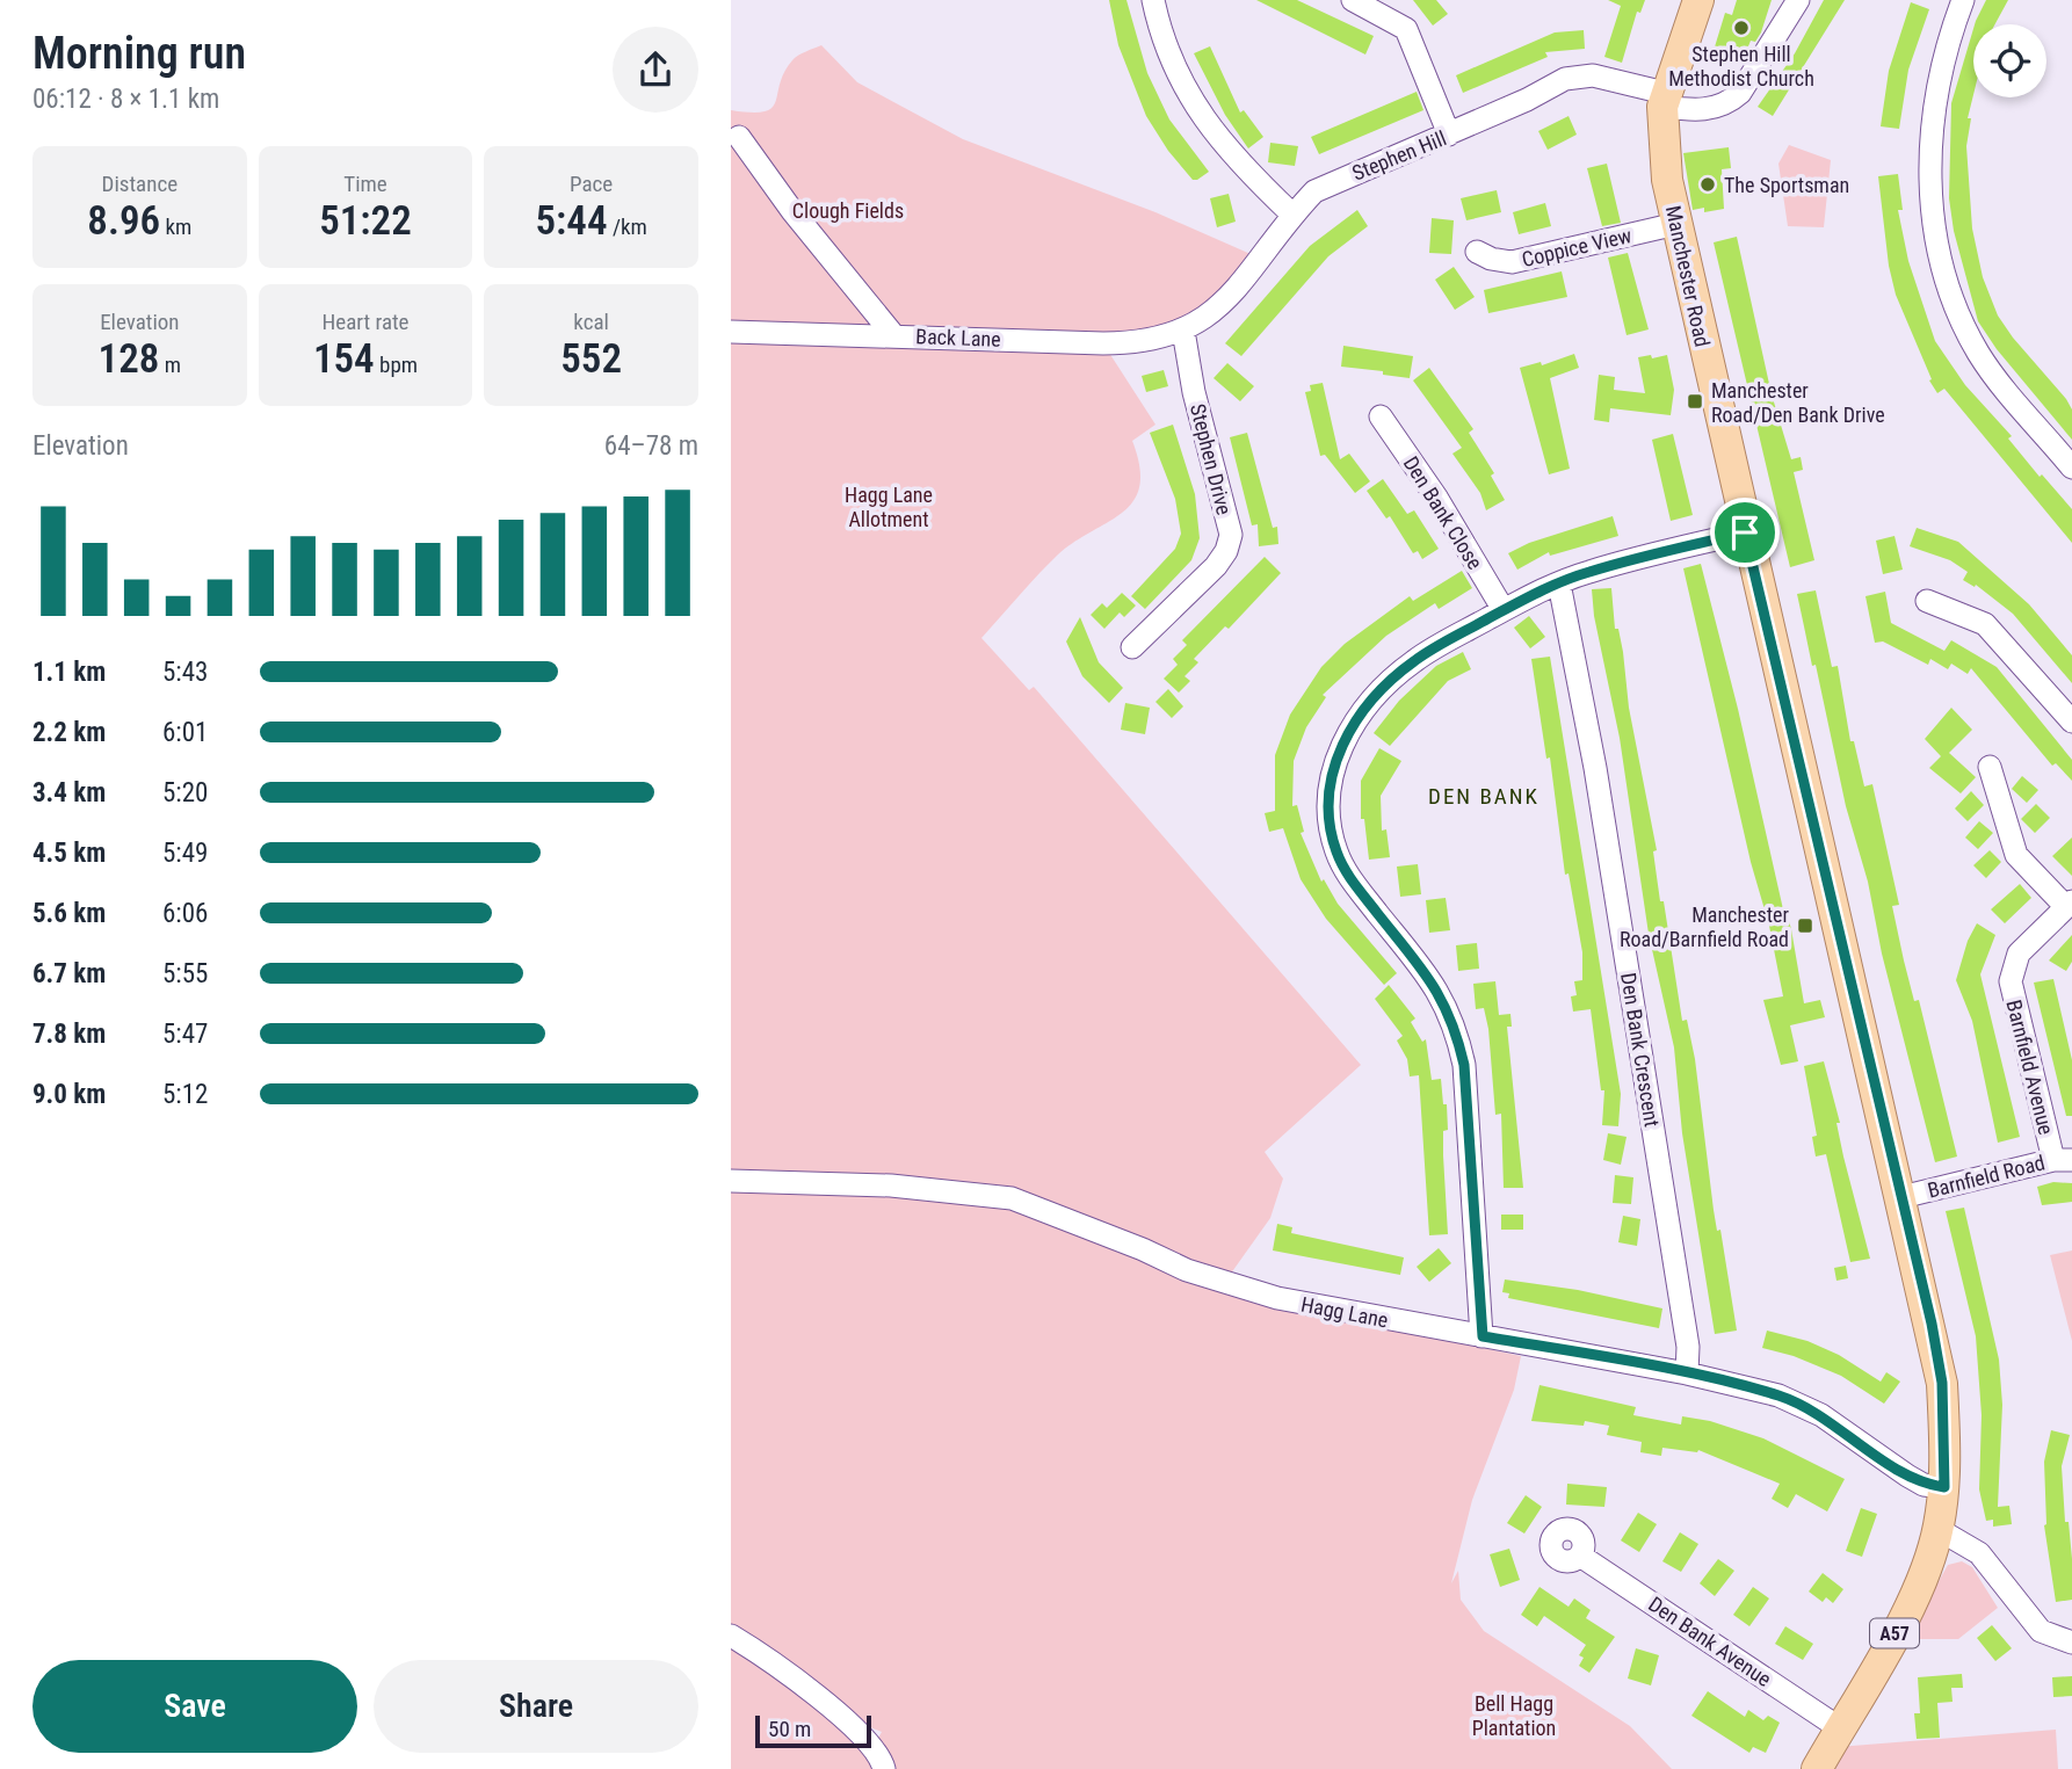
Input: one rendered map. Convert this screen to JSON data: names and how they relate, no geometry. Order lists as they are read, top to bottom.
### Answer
{
  "streets": {
    "main road": ["Manchester Road", "A57"],
    "street": [
      "Stephen Hill",
      "Coppice View",
      "Back Lane",
      "Stephen Drive",
      "Den Bank Close",
      "Den Bank Crescent",
      "Barnfield Avenue",
      "Barnfield Road",
      "Hagg Lane",
      "Den Bank Avenue"
    ]
  },
  "crossings": [
    ["Stephen Hill", "Manchester Road"],
    ["Stephen Hill", "Back Lane"],
    ["Stephen Hill", "Stephen Drive"],
    ["Coppice View", "Manchester Road"],
    ["Manchester Road", "Barnfield Road"],
    ["Manchester Road", "Hagg Lane"],
    ["Manchester Road", "Den Bank Avenue"],
    ["Back Lane", "Stephen Drive"],
    ["Den Bank Crescent", "Hagg Lane"],
    ["Barnfield Avenue", "Barnfield Road"]
  ],
  "districts": ["DEN BANK"],
  "parks": ["Clough Fields", "Hagg Lane Allotment", "Bell Hagg Plantation"],
  "places": {
    "other": ["Stephen Hill Methodist Church", "The Sportsman"],
    "transit": ["Manchester Road/Den Bank Drive", "Manchester Road/Barnfield Road"]
  },
  "scale_bar": "50 m",
  "page": {
    "heading": ["Morning run", "06:12 · 8 × 1.1 km"],
    "stats": [
      ["Distance", "8.96 km"],
      ["Time", "51:22"],
      ["Pace", "5:44 /km"],
      ["Elevation", "128 m"],
      ["Heart rate", "154 bpm"],
      ["kcal", "552"]
    ],
    "chart": ["Elevation", "64–78 m"],
    "list": [
      {
        "name": "1.1 km",
        "note": "5:43"
      },
      {
        "name": "2.2 km",
        "note": "6:01"
      },
      {
        "name": "3.4 km",
        "note": "5:20"
      },
      {
        "name": "4.5 km",
        "note": "5:49"
      },
      {
        "name": "5.6 km",
        "note": "6:06"
      },
      {
        "name": "6.7 km",
        "note": "5:55"
      },
      {
        "name": "7.8 km",
        "note": "5:47"
      },
      {
        "name": "9.0 km",
        "note": "5:12"
      }
    ],
    "buttons": ["Save", "Share"],
    "scale": "50 m"
  }
}
